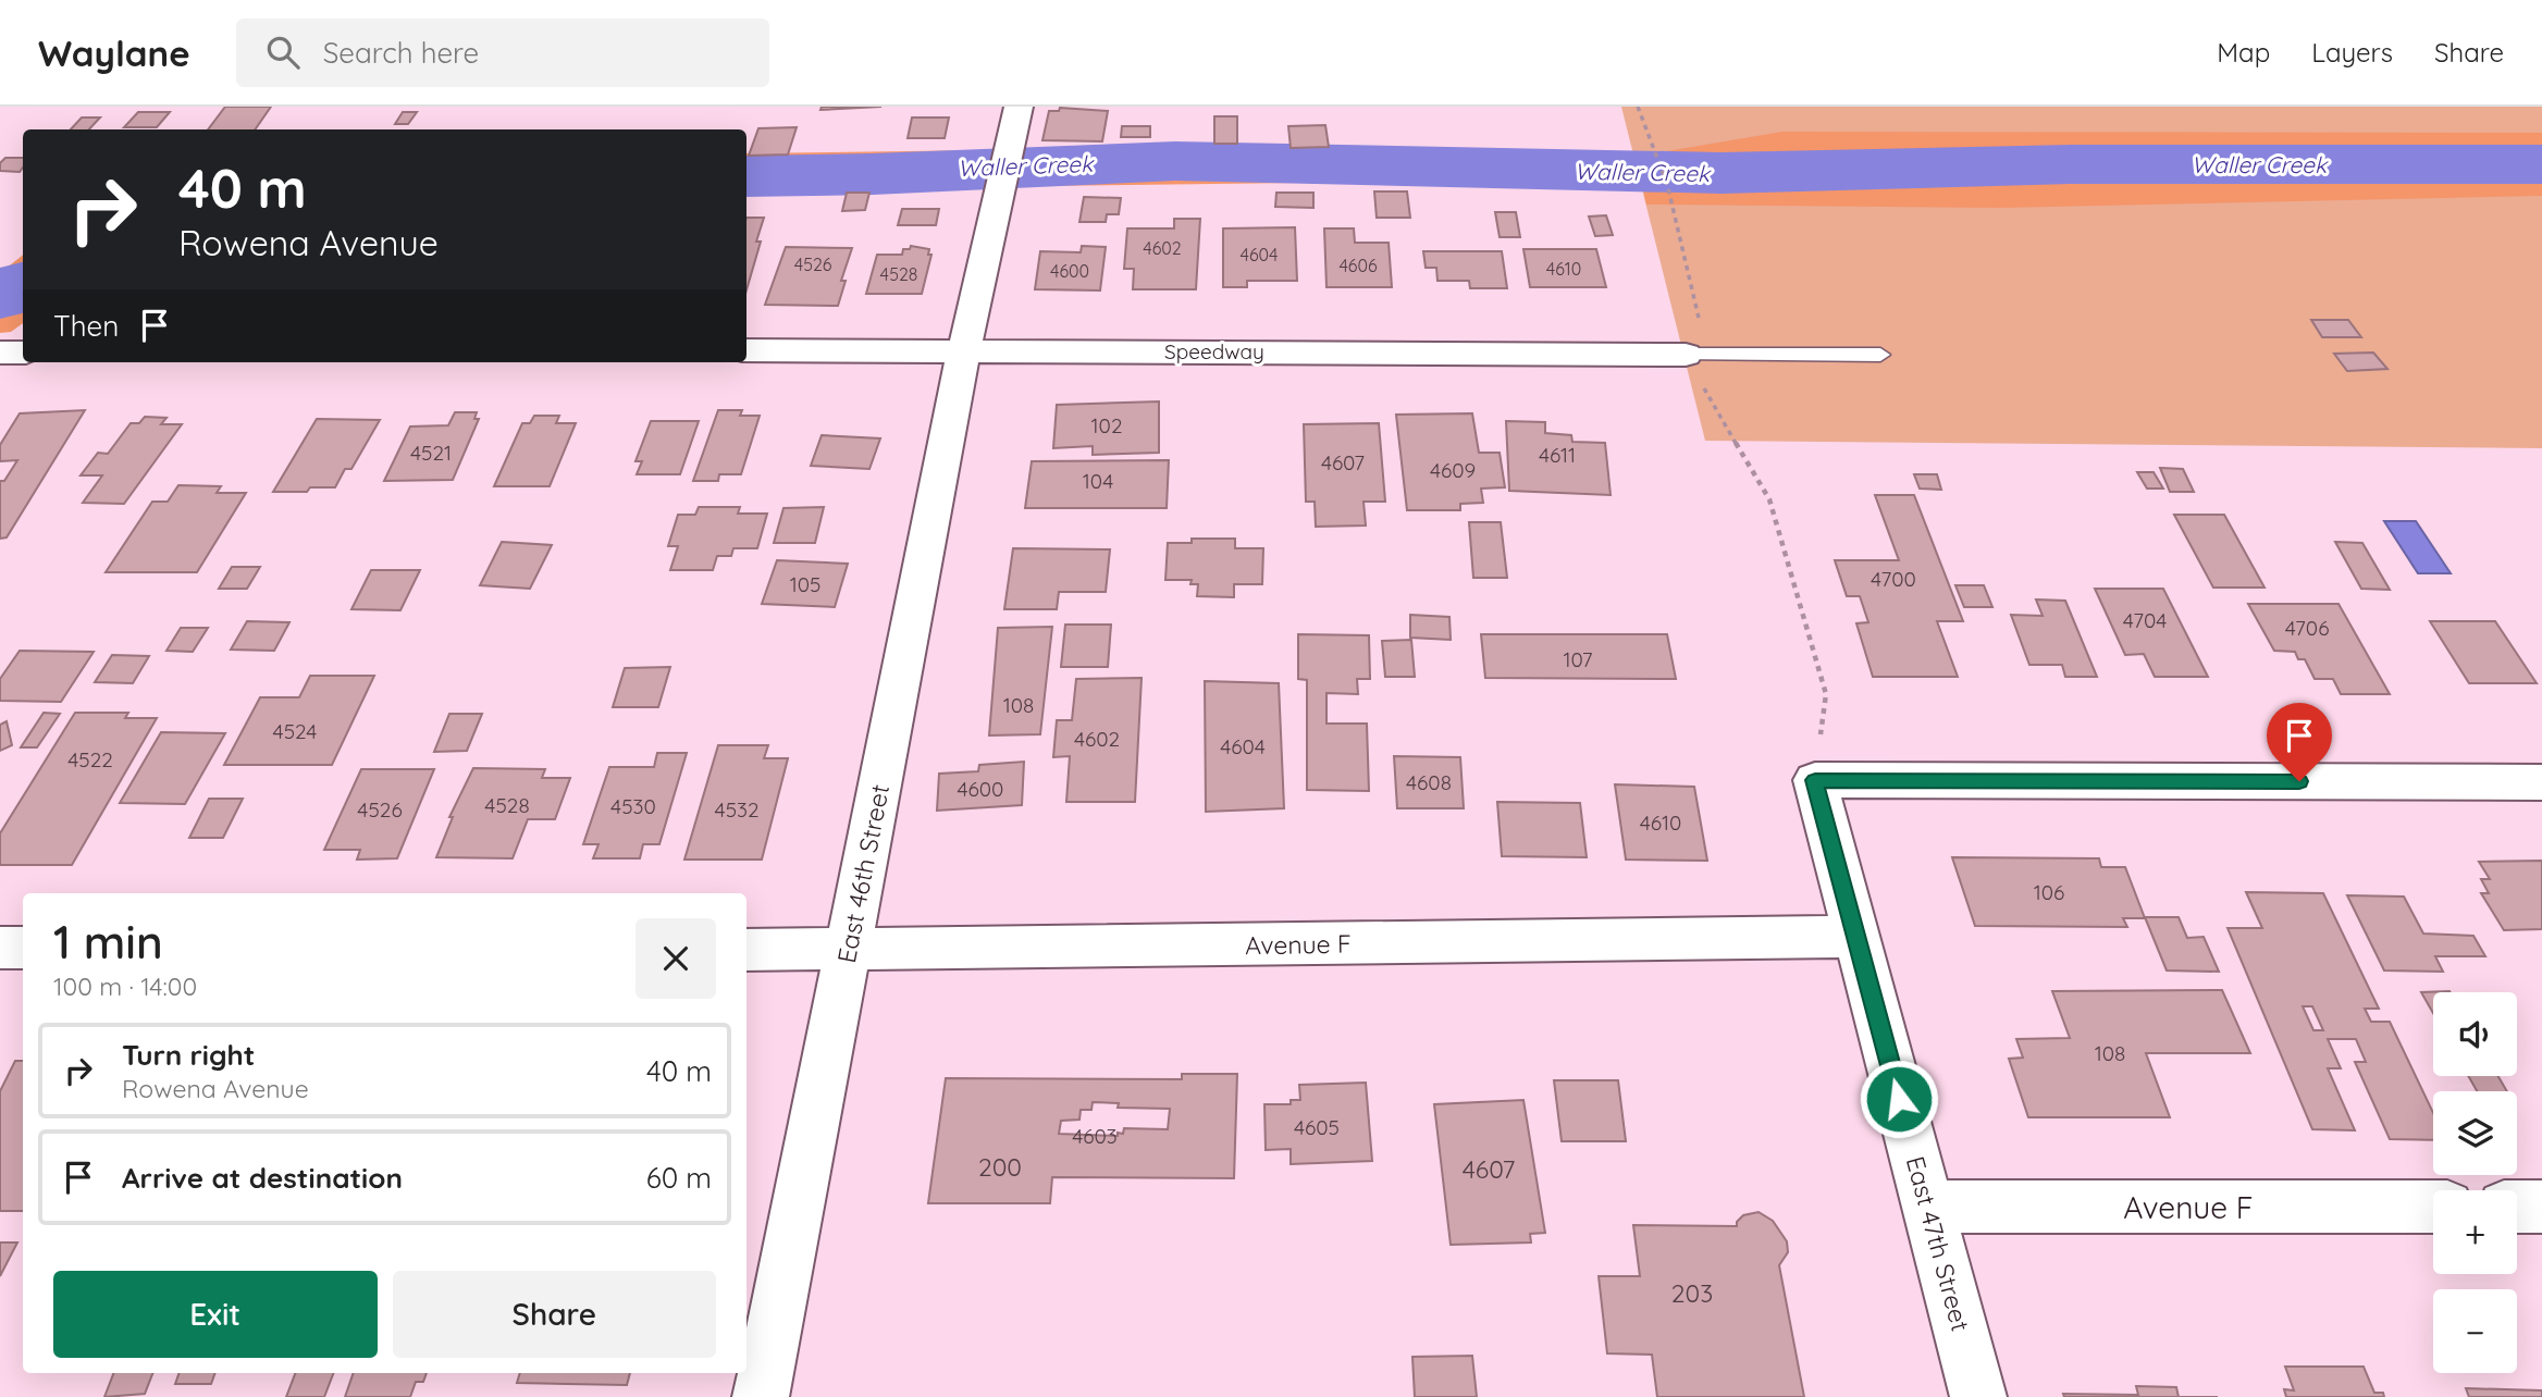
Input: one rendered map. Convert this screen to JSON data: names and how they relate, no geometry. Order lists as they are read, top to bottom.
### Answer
{
  "streets": {
    "street": [
      "Speedway",
      "East 46th Street",
      "Avenue F",
      "East 47th Street"
    ]
  },
  "crossings": [
    ["Speedway", "East 46th Street"],
    ["East 46th Street", "Avenue F"],
    ["Avenue F", "East 47th Street"]
  ],
  "water": ["Waller Creek"],
  "house_numbers": [
    "4602",
    "4604",
    "4526",
    "4606",
    "4610",
    "4600",
    "4528",
    "102",
    "4521",
    "4611",
    "4607",
    "4609",
    "104",
    "4700",
    "105",
    "4704",
    "4706",
    "107",
    "108",
    "4524",
    "4602",
    "4604",
    "4522",
    "4608",
    "4600",
    "4528",
    "4530",
    "4526",
    "4532",
    "4610",
    "106",
    "108",
    "4605",
    "4603",
    "200",
    "4607",
    "203"
  ],
  "page": {
    "header": "Waylane",
    "search": "Search here",
    "nav": ["Map", "Layers", "Share"],
    "turn": ["40 m", "Rowena Avenue"],
    "then": "Then",
    "heading": ["1 min", "100 m · 14:00"],
    "map_buttons": ["+", "−"],
    "list": [
      {
        "name": "Turn right",
        "note": "Rowena Avenue",
        "value": "40 m"
      },
      {
        "name": "Arrive at destination",
        "value": "60 m"
      }
    ],
    "buttons": ["Exit", "Share"]
  }
}
